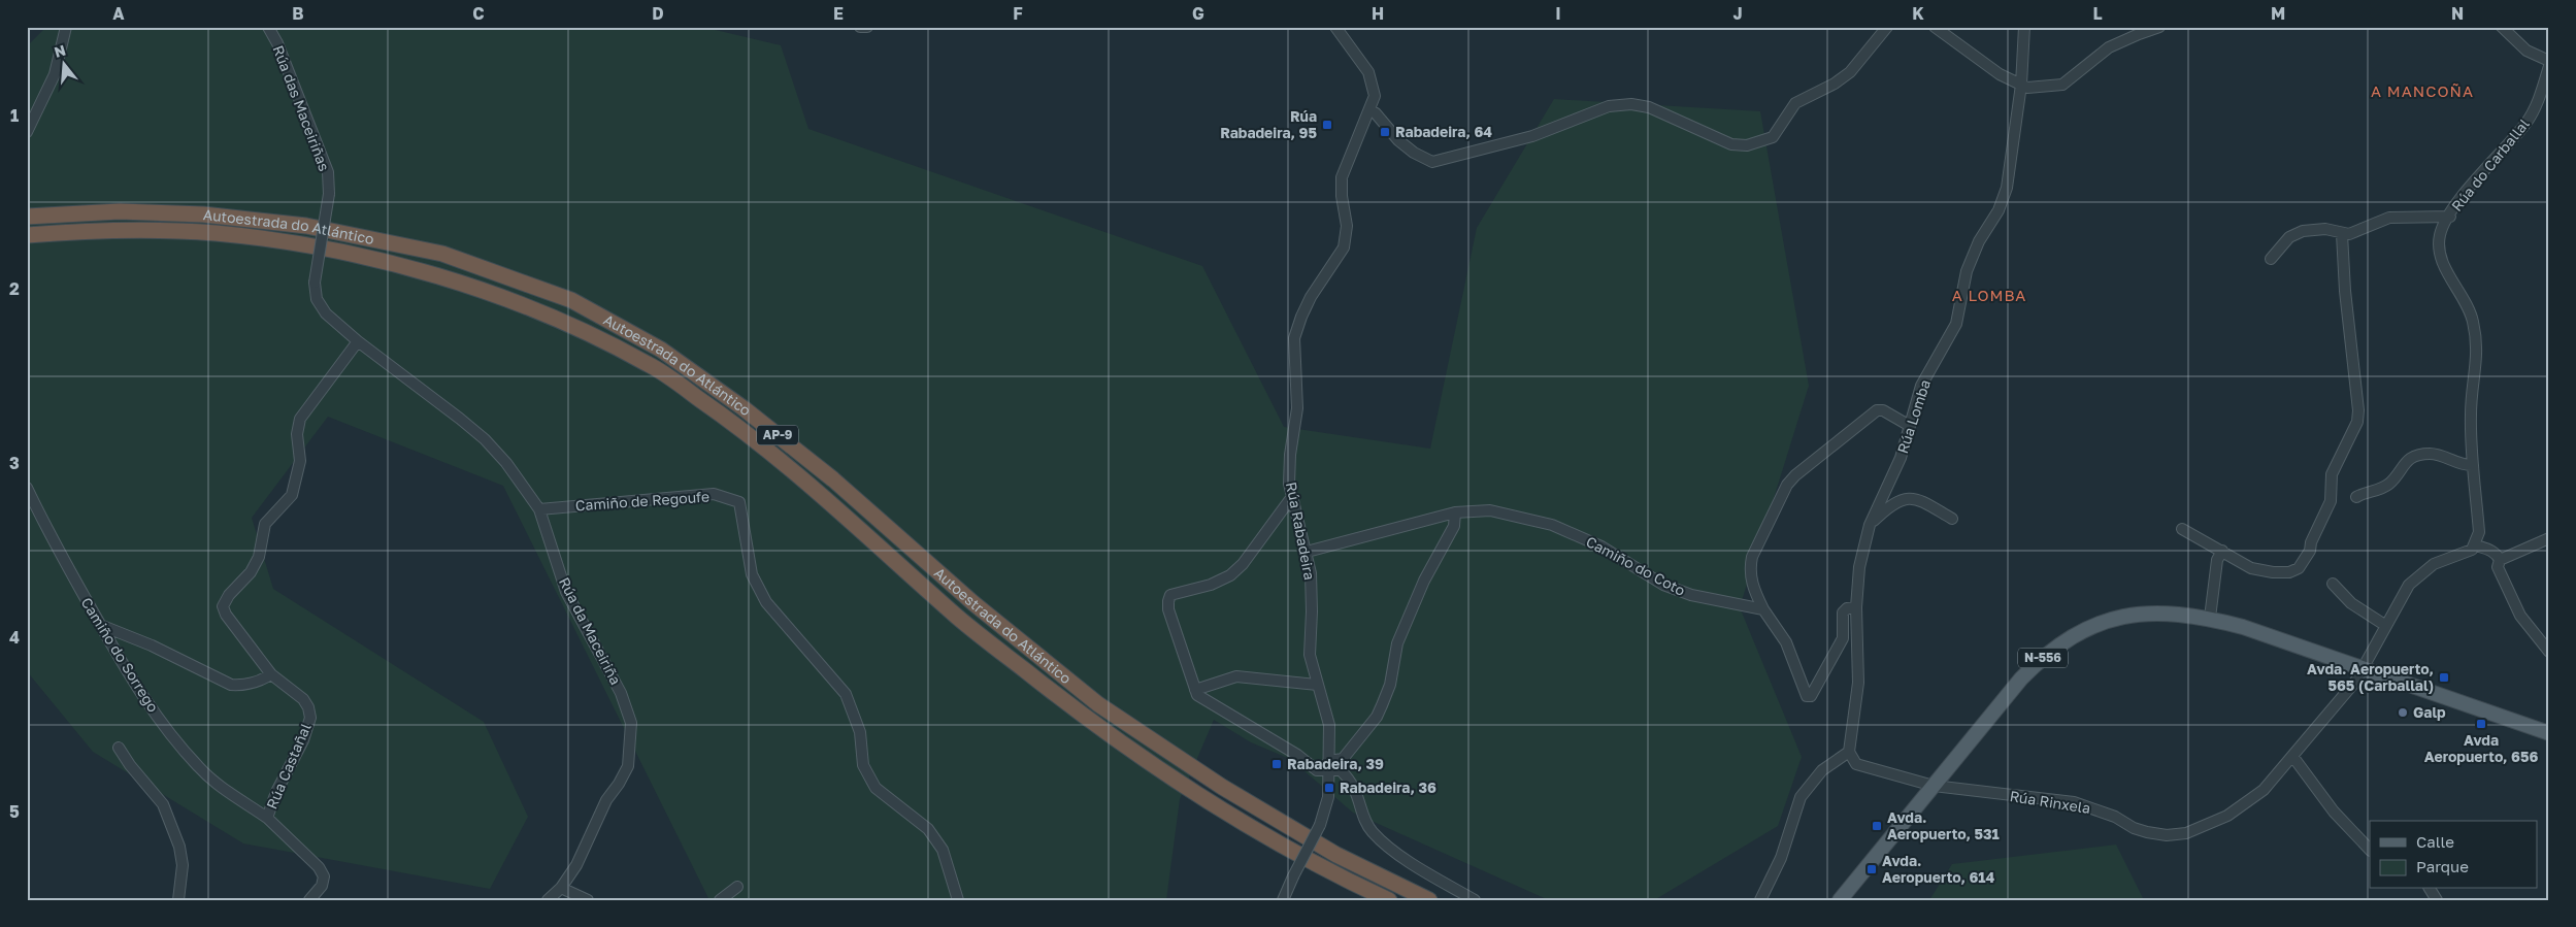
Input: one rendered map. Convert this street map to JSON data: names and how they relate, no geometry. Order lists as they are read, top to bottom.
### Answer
{
  "streets": {
    "highway": ["Autoestrada do Atlántico", "AP-9"],
    "main road": ["N-556"],
    "street": [
      "Rúa das Maceiriñas",
      "Rúa do Carballal",
      "Rúa Lomba",
      "Camiño de Regoufe",
      "Rúa Rabadeira",
      "Camiño do Coto",
      "Rúa da Maceiriña",
      "Camiño do Sorrego",
      "Rúa Castañal",
      "Rúa Rinxela"
    ]
  },
  "crossings": [
    ["Rúa das Maceiriñas", "Rúa da Maceiriña"],
    ["Rúa Lomba", "Rúa Rinxela"],
    ["Camiño de Regoufe", "Rúa da Maceiriña"],
    ["Rúa Rabadeira", "Camiño do Coto"],
    ["Rúa da Maceiriña", "Rúa Castañal"],
    ["Camiño do Sorrego", "Rúa Castañal"],
    ["N-556", "Rúa Rinxela"]
  ],
  "districts": ["A MANCOÑA", "A LOMBA"],
  "places": {
    "transit": [
      "Rúa Rabadeira, 95",
      "Rabadeira, 64",
      "Avda. Aeropuerto, 565 (Carballal)",
      "Avda Aeropuerto, 656",
      "Rabadeira, 39",
      "Rabadeira, 36",
      "Avda. Aeropuerto, 531",
      "Avda. Aeropuerto, 614"
    ],
    "other": ["Galp"]
  },
  "legend": ["Calle", "Parque"],
  "north": "top",
  "grid": {
    "columns": [
      "A",
      "B",
      "C",
      "D",
      "E",
      "F",
      "G",
      "H",
      "I",
      "J",
      "K",
      "L",
      "M",
      "N"
    ],
    "rows": [
      "1",
      "2",
      "3",
      "4",
      "5"
    ]
  }
}
